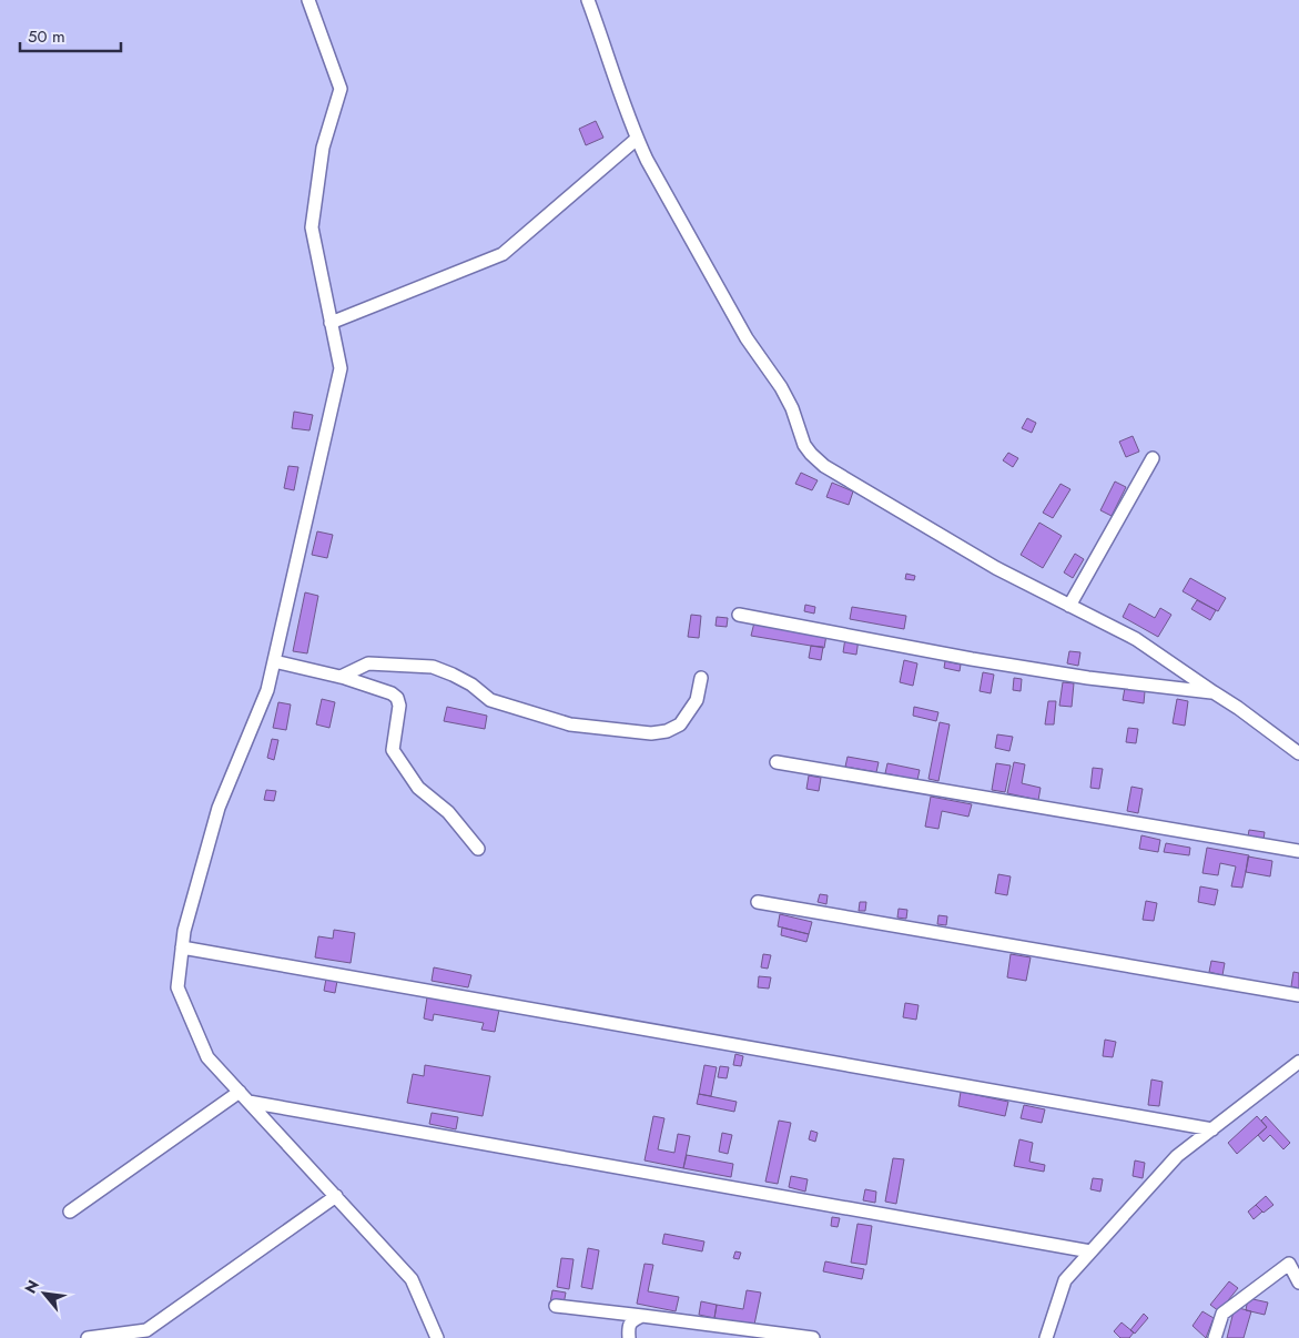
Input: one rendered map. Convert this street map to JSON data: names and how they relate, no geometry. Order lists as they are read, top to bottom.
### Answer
{
  "scale_bar": "50 m",
  "north": "top left"
}
